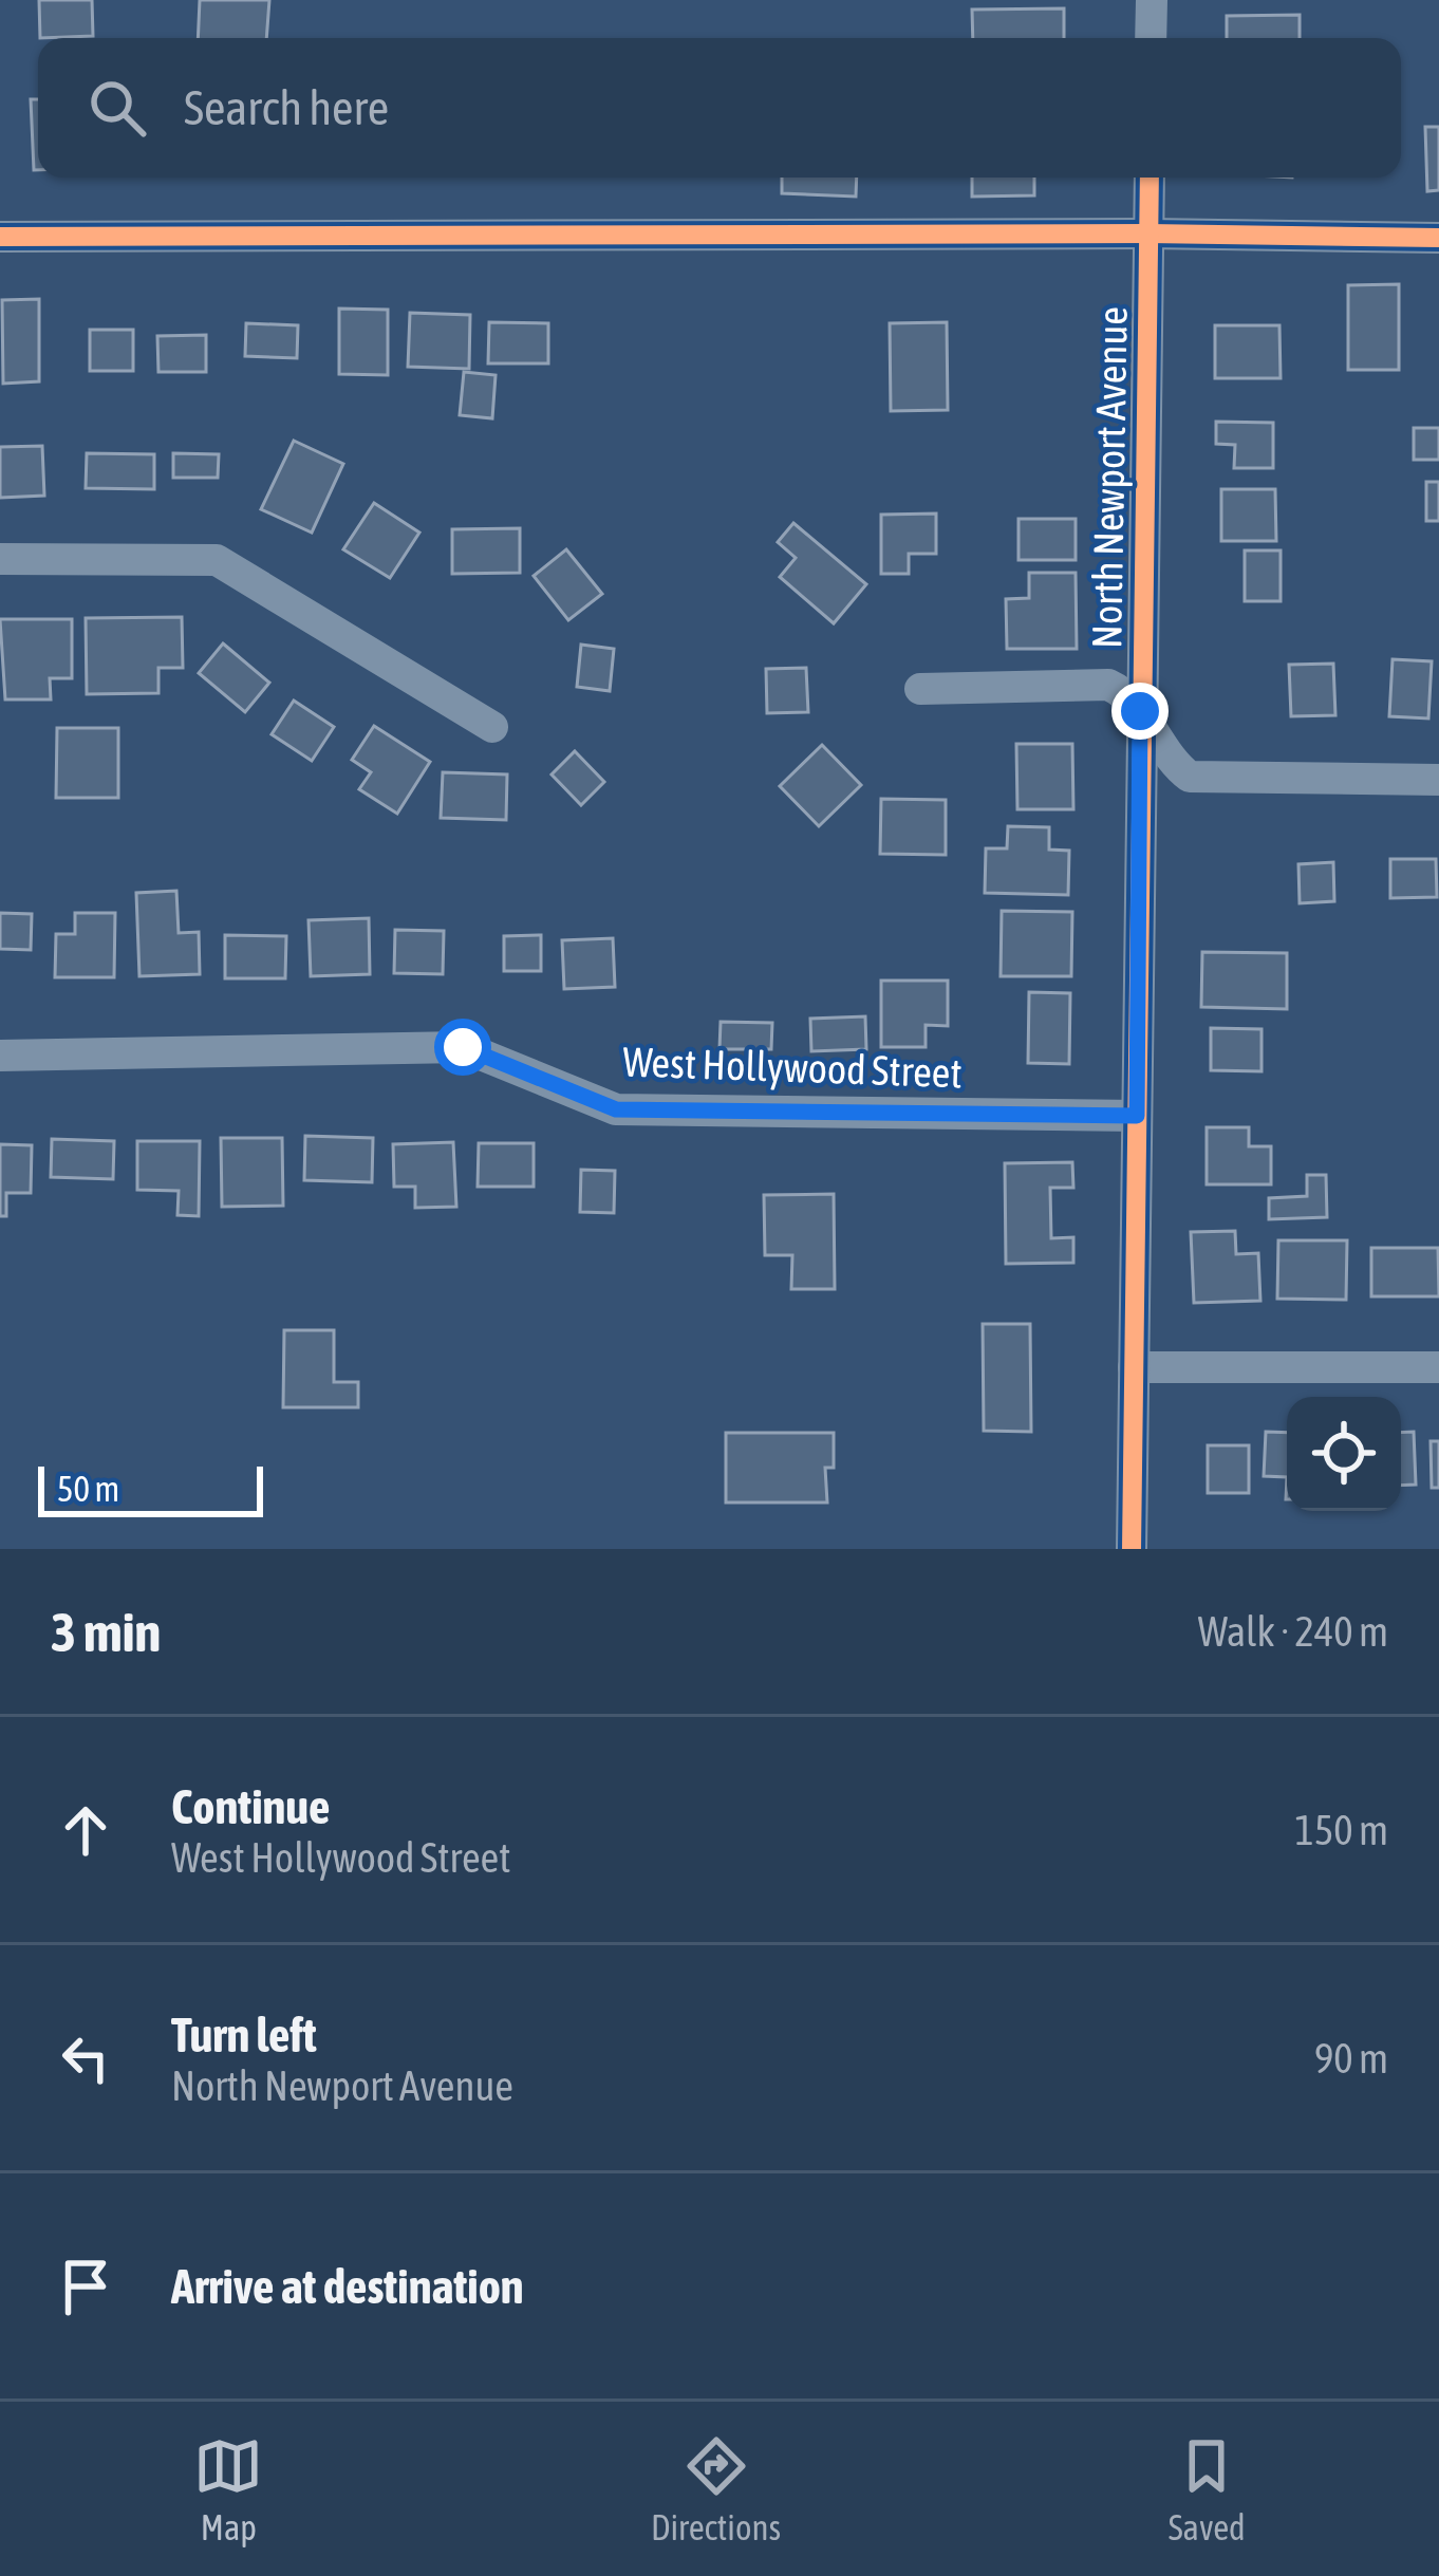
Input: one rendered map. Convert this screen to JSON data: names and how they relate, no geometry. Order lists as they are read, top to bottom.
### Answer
{
  "streets": {
    "street": ["North Newport Avenue", "West Hollywood Street"]
  },
  "crossings": [
    ["North Newport Avenue", "West Hollywood Street"]
  ],
  "scale_bar": "50 m",
  "page": {
    "search": "Search here",
    "scale": "50 m",
    "heading": ["3 min", "Walk · 240 m"],
    "list": [
      ["Continue", "West Hollywood Street", "150 m"],
      ["Turn left", "North Newport Avenue", "90 m"],
      "Arrive at destination"
    ],
    "nav": ["Map", "Directions", "Saved"]
  }
}
